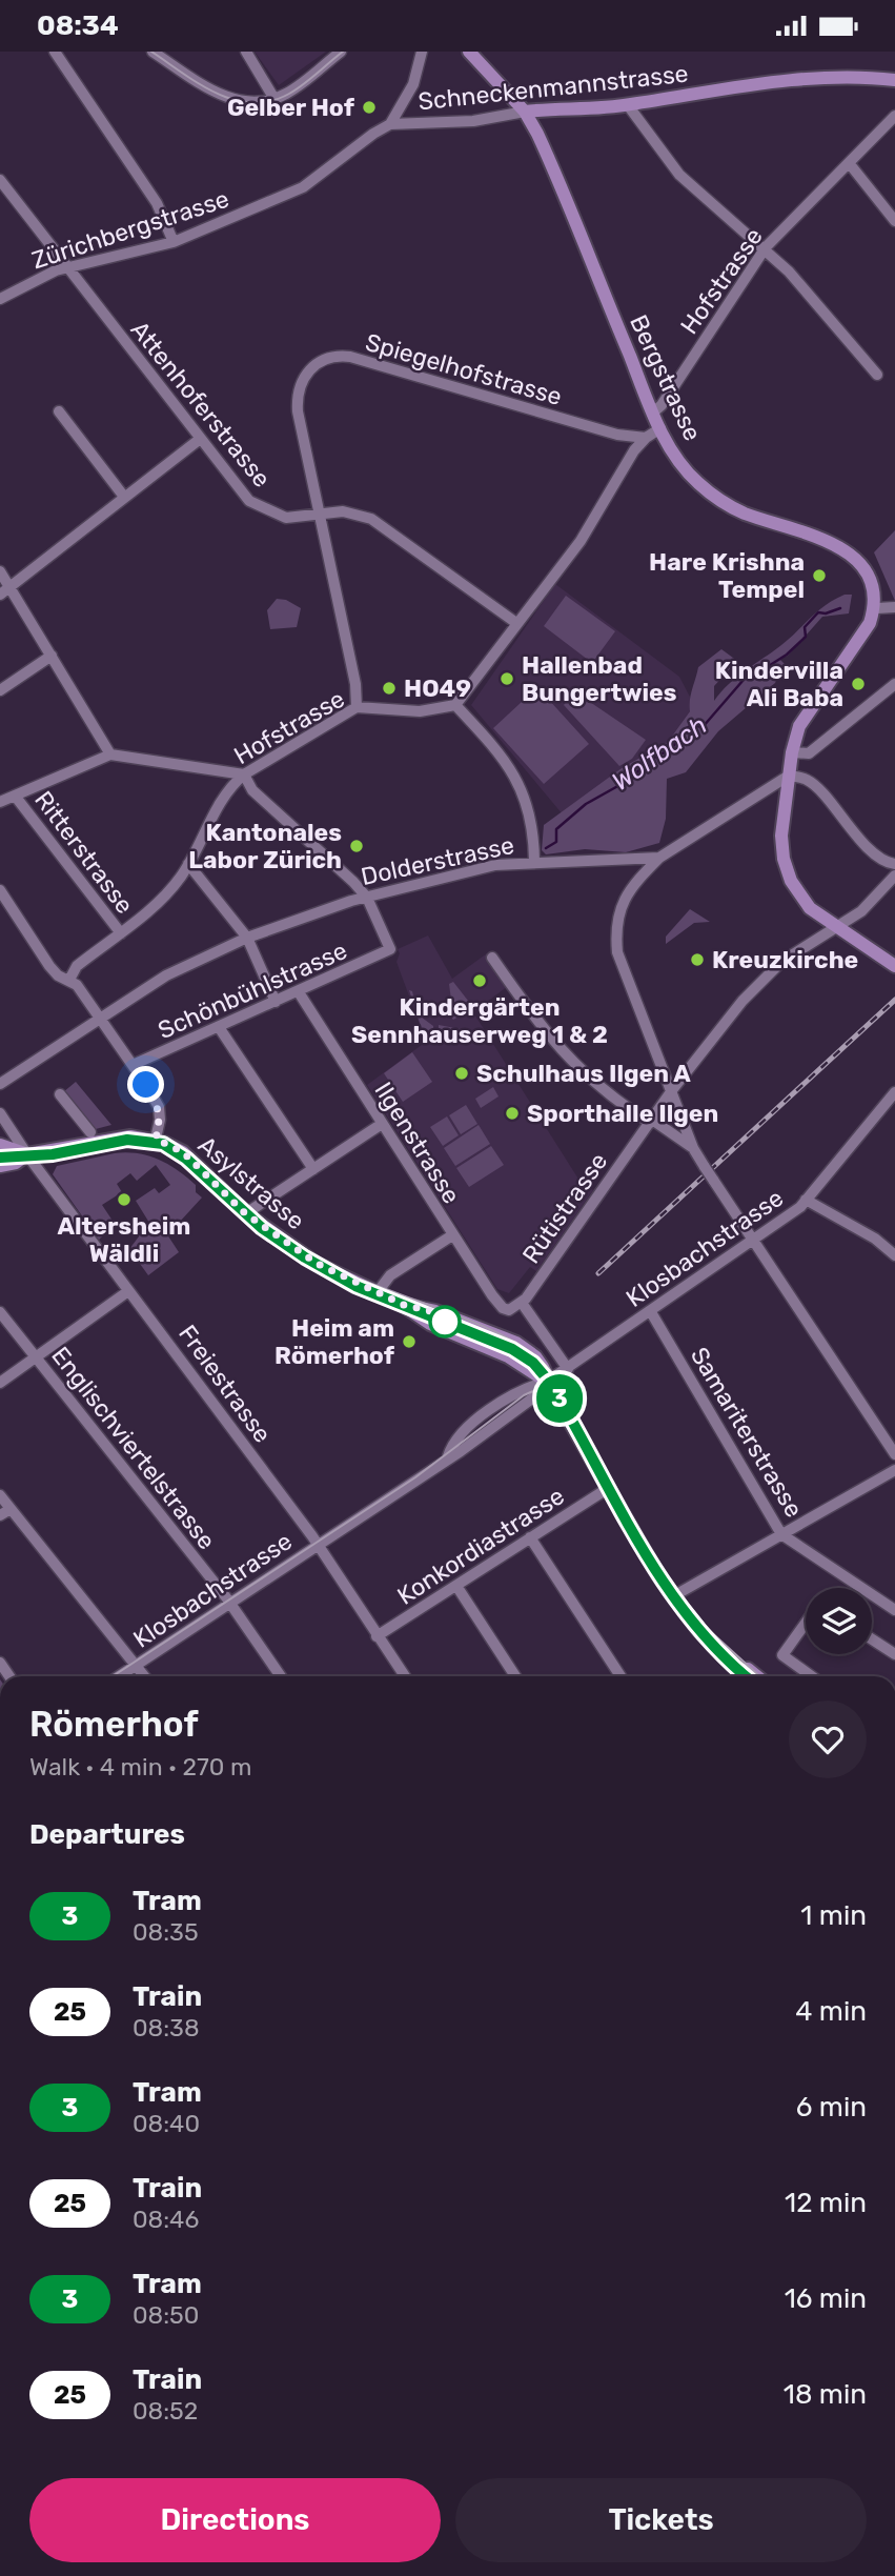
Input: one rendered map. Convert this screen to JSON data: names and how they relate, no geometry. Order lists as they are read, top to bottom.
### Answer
{
  "streets": {
    "main road": ["Schneckenmannstrasse", "Bergstrasse", "Asylstrasse"],
    "street": [
      "Zürichbergstrasse",
      "Hofstrasse",
      "Spiegelhofstrasse",
      "Attenhoferstrasse",
      "Ritterstrasse",
      "Dolderstrasse",
      "Schönbühlstrasse",
      "Ilgenstrasse",
      "Rütistrasse",
      "Klosbachstrasse",
      "Freiestrasse",
      "Samariterstrasse",
      "Englischviertelstrasse",
      "Konkordiastrasse"
    ]
  },
  "crossings": [
    ["Schneckenmannstrasse", "Zürichbergstrasse"],
    ["Schneckenmannstrasse", "Bergstrasse"],
    ["Zürichbergstrasse", "Attenhoferstrasse"],
    ["Hofstrasse", "Spiegelhofstrasse"],
    ["Hofstrasse", "Bergstrasse"],
    ["Hofstrasse", "Ritterstrasse"],
    ["Spiegelhofstrasse", "Attenhoferstrasse"],
    ["Dolderstrasse", "Schönbühlstrasse"],
    ["Schönbühlstrasse", "Ilgenstrasse"],
    ["Ilgenstrasse", "Rütistrasse"],
    ["Asylstrasse", "Klosbachstrasse"],
    ["Asylstrasse", "Konkordiastrasse"],
    ["Klosbachstrasse", "Freiestrasse"],
    ["Klosbachstrasse", "Samariterstrasse"],
    ["Klosbachstrasse", "Englischviertelstrasse"],
    ["Freiestrasse", "Konkordiastrasse"]
  ],
  "water": ["Wolfbach"],
  "places": [
    "Gelber Hof",
    "Hare Krishna Tempel",
    "Hallenbad Bungertwies",
    "Kindervilla Ali Baba",
    "HO49",
    "Kantonales Labor Zürich",
    "Kreuzkirche",
    "Kindergärten Sennhauserweg 1 & 2",
    "Schulhaus Ilgen A",
    "Sporthalle Ilgen",
    "Altersheim Wäldli",
    "Heim am Römerhof"
  ],
  "lines": ["tram line 3"],
  "page": {
    "status": "08:34",
    "on_map": "3",
    "heading": [
      ["Römerhof", "Walk · 4 min · 270 m"],
      "Departures"
    ],
    "list": [
      {
        "mark": "3",
        "name": "Tram",
        "note": "08:35",
        "value": "1 min"
      },
      {
        "mark": "25",
        "name": "Train",
        "note": "08:38",
        "value": "4 min"
      },
      {
        "mark": "3",
        "name": "Tram",
        "note": "08:40",
        "value": "6 min"
      },
      {
        "mark": "25",
        "name": "Train",
        "note": "08:46",
        "value": "12 min"
      },
      {
        "mark": "3",
        "name": "Tram",
        "note": "08:50",
        "value": "16 min"
      },
      {
        "mark": "25",
        "name": "Train",
        "note": "08:52",
        "value": "18 min"
      }
    ],
    "buttons": ["Directions", "Tickets"]
  }
}
